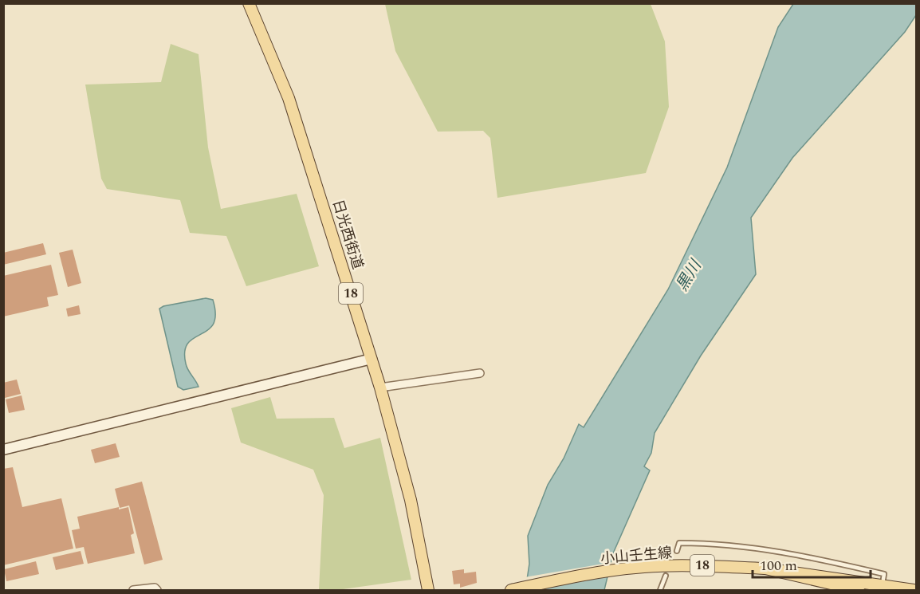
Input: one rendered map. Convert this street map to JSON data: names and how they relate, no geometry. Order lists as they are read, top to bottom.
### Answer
{
  "streets": {
    "main road": ["日光西街道", "18", "小山壬生線"]
  },
  "water": ["黒川"],
  "scale_bar": "100 m"
}
